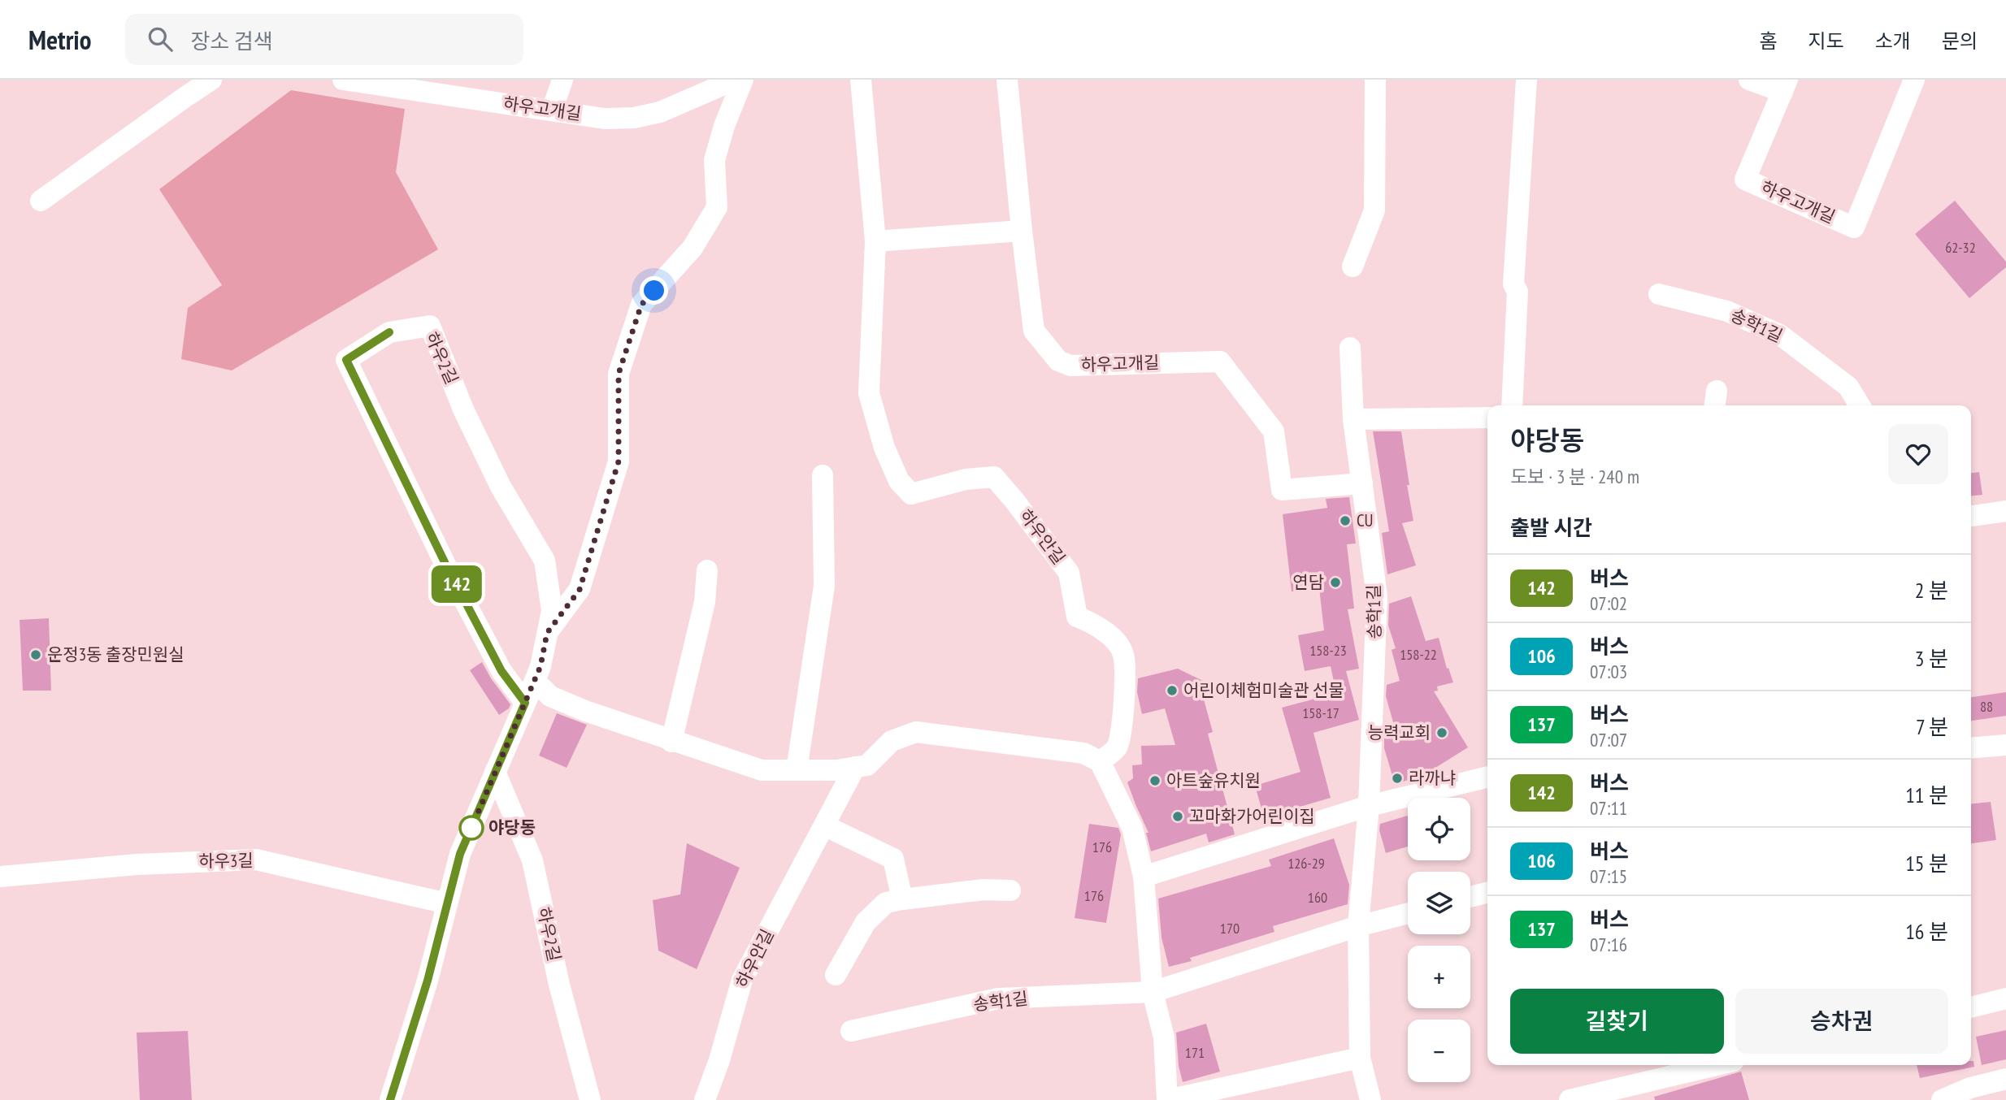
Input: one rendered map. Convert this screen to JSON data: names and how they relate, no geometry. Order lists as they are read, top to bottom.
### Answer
{
  "streets": {
    "street": [
      "하우고개길",
      "송학1길",
      "하우2길",
      "하우안길",
      "하우3길"
    ]
  },
  "crossings": [
    ["하우고개길", "송학1길"],
    ["하우2길", "하우3길"]
  ],
  "places": [
    "CU",
    "연담",
    "운정3동 출장민원실",
    "어린이체험미술관 선물",
    "능력교회",
    "라까냐",
    "아트숲유치원",
    "꼬마화가어린이집",
    "야당동"
  ],
  "lines": ["bus line 142"],
  "house_numbers": [
    "62-32",
    "158-23",
    "158-22",
    "88",
    "158-17",
    "176",
    "126-29",
    "176",
    "160",
    "170",
    "171"
  ],
  "page": {
    "header": "Metrio",
    "search": "장소 검색",
    "nav": [
      "홈",
      "지도",
      "소개",
      "문의"
    ],
    "on_map": "142",
    "heading": [
      ["야당동", "도보 · 3 분 · 240 m"],
      "출발 시간"
    ],
    "list": [
      {
        "mark": "142",
        "name": "버스",
        "note": "07:02",
        "value": "2 분"
      },
      {
        "mark": "106",
        "name": "버스",
        "note": "07:03",
        "value": "3 분"
      },
      {
        "mark": "137",
        "name": "버스",
        "note": "07:07",
        "value": "7 분"
      },
      {
        "mark": "142",
        "name": "버스",
        "note": "07:11",
        "value": "11 분"
      },
      {
        "mark": "106",
        "name": "버스",
        "note": "07:15",
        "value": "15 분"
      },
      {
        "mark": "137",
        "name": "버스",
        "note": "07:16",
        "value": "16 분"
      }
    ],
    "map_buttons": ["+", "−"],
    "buttons": ["길찾기", "승차권"]
  }
}
